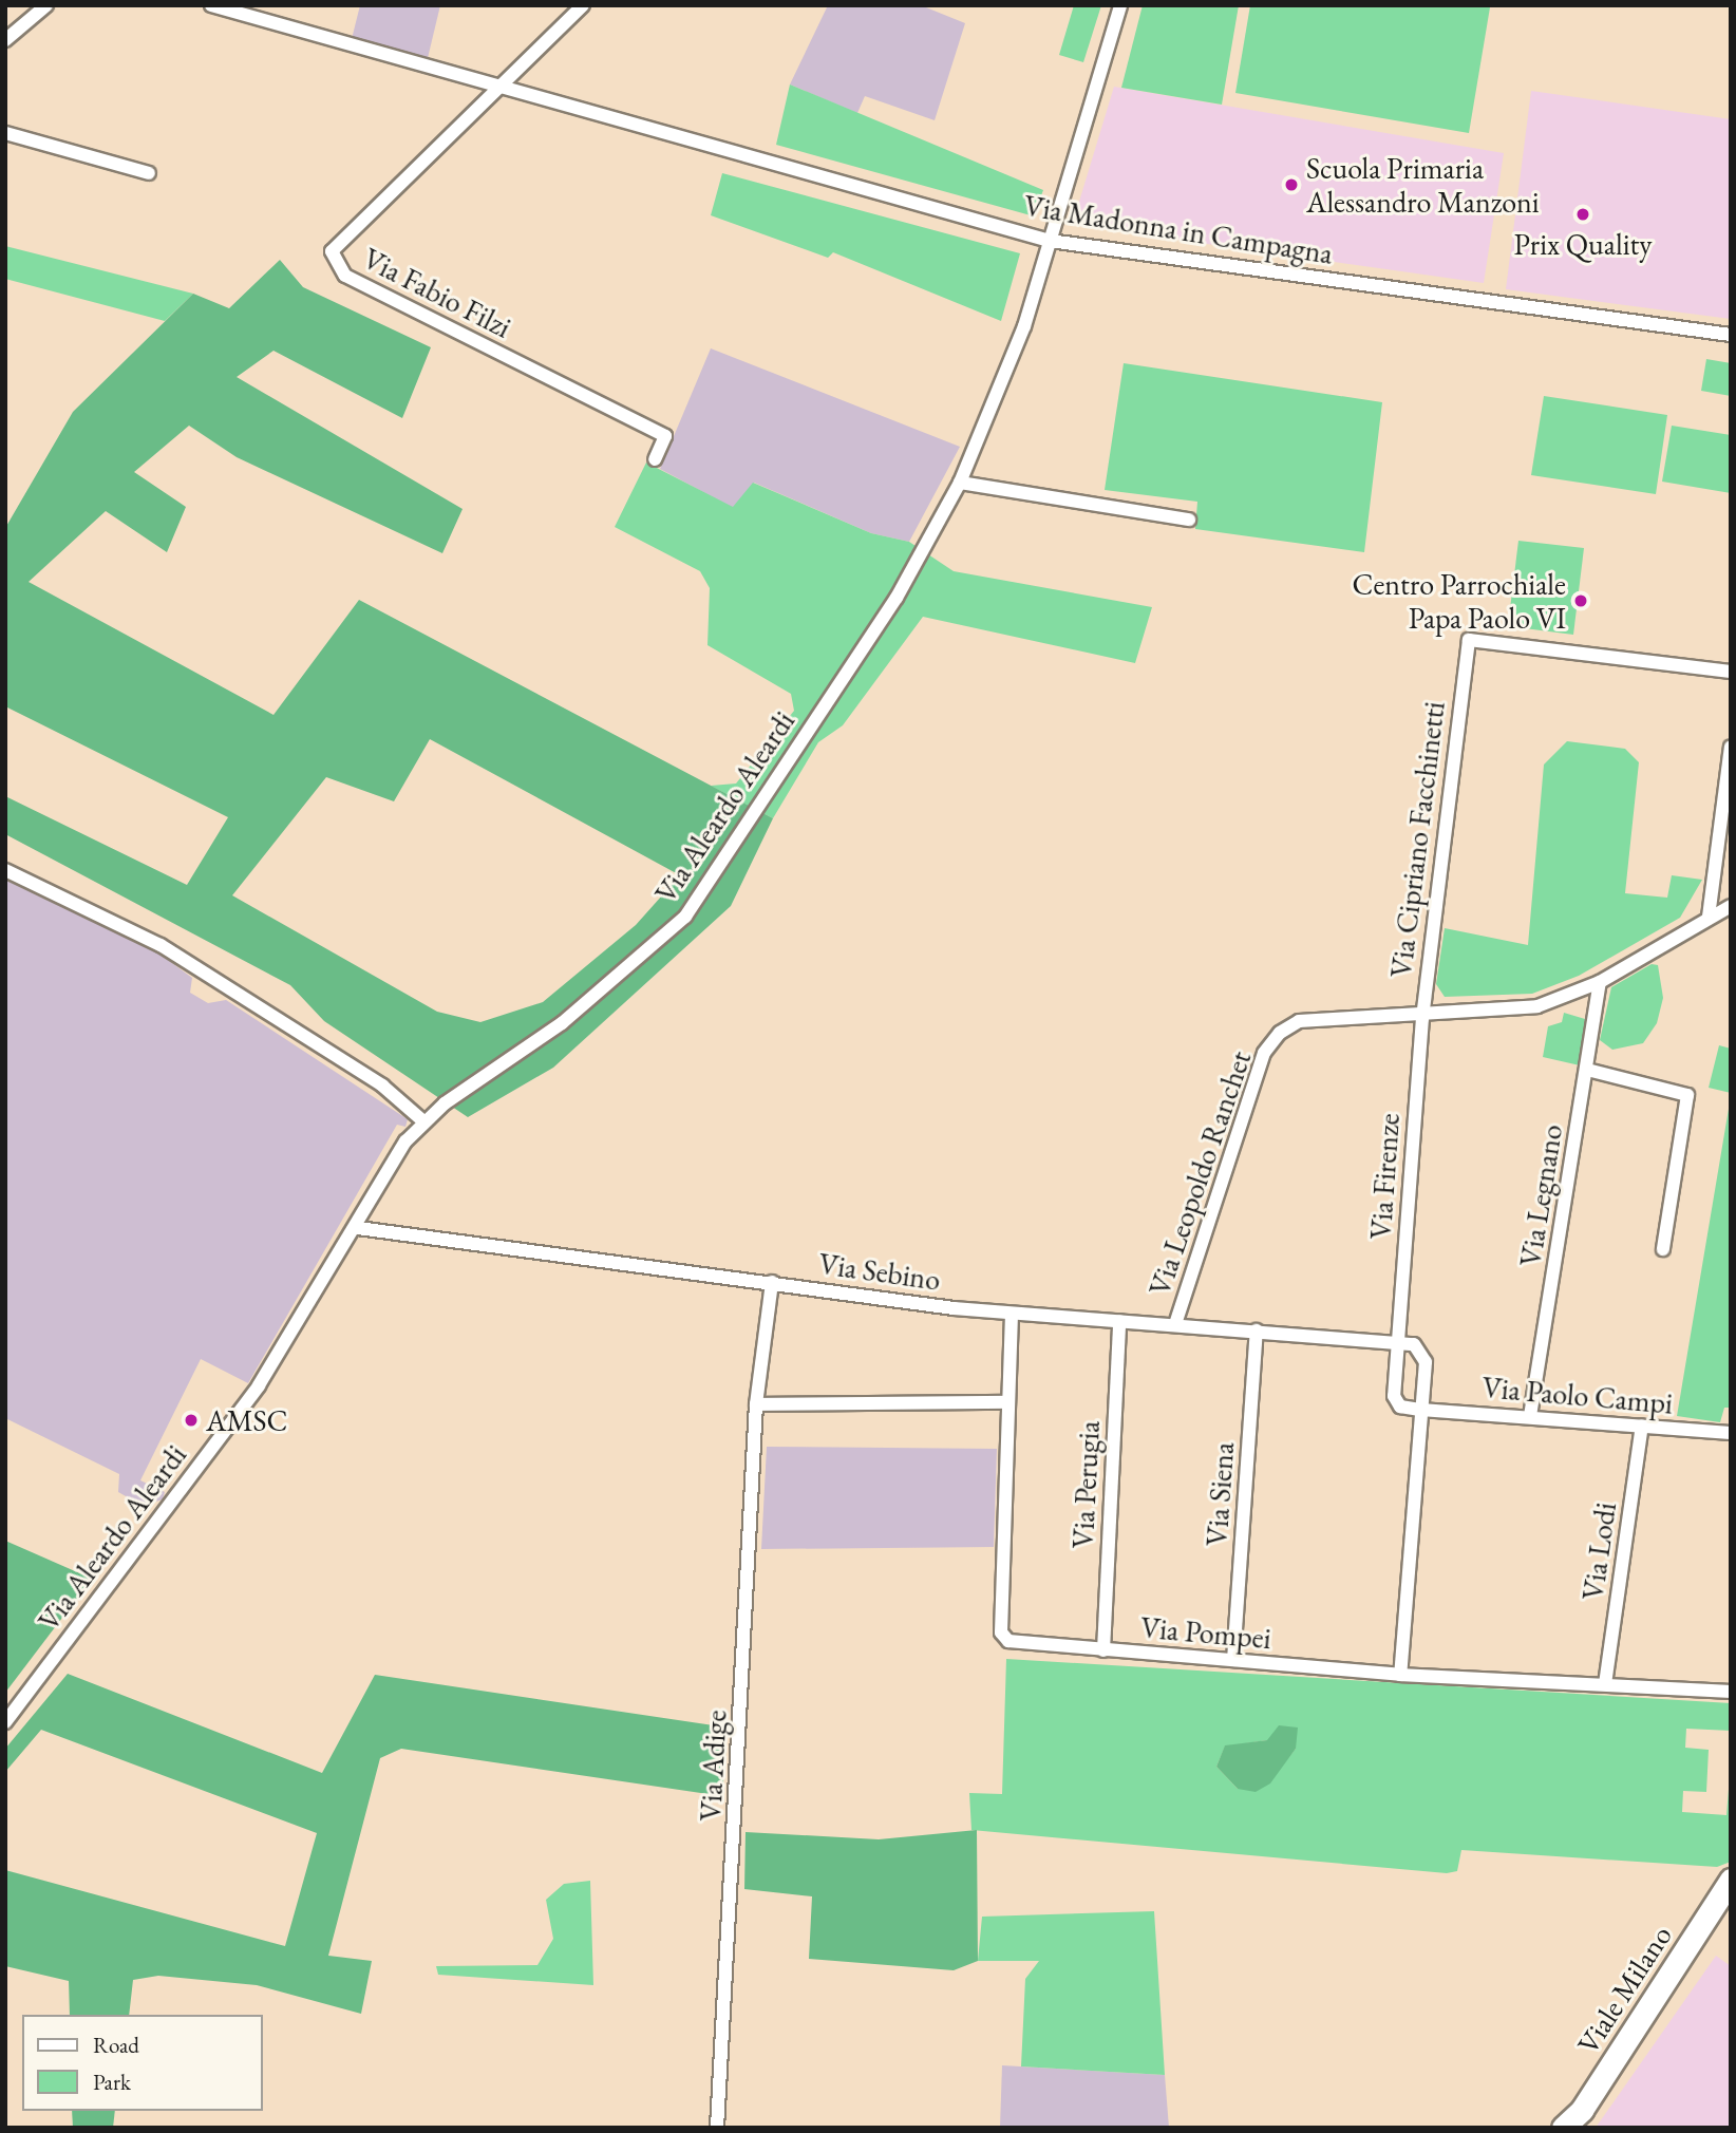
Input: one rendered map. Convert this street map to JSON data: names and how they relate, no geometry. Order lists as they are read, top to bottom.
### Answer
{
  "streets": {
    "main road": ["Viale Milano"],
    "street": [
      "Via Madonna in Campagna",
      "Via Fabio Filzi",
      "Via Aleardo Aleardi",
      "Via Cipriano Facchinetti",
      "Via Leopoldo Ranchet",
      "Via Firenze",
      "Via Legnano",
      "Via Sebino",
      "Via Paolo Campi",
      "Via Perugia",
      "Via Siena",
      "Via Lodi",
      "Via Pompei",
      "Via Adige"
    ]
  },
  "crossings": [
    ["Via Madonna in Campagna", "Via Fabio Filzi"],
    ["Via Madonna in Campagna", "Via Aleardo Aleardi"],
    ["Via Aleardo Aleardi", "Via Sebino"],
    ["Via Cipriano Facchinetti", "Via Leopoldo Ranchet"],
    ["Via Cipriano Facchinetti", "Via Firenze"],
    ["Via Leopoldo Ranchet", "Via Firenze"],
    ["Via Leopoldo Ranchet", "Via Legnano"],
    ["Via Leopoldo Ranchet", "Via Sebino"],
    ["Via Firenze", "Via Sebino"],
    ["Via Firenze", "Via Paolo Campi"],
    ["Via Legnano", "Via Paolo Campi"],
    ["Via Sebino", "Via Perugia"],
    ["Via Sebino", "Via Siena"],
    ["Via Sebino", "Via Pompei"],
    ["Via Sebino", "Via Adige"],
    ["Via Paolo Campi", "Via Lodi"],
    ["Via Perugia", "Via Pompei"],
    ["Via Siena", "Via Pompei"],
    ["Via Lodi", "Via Pompei"]
  ],
  "places": [
    "Scuola Primaria Alessandro Manzoni",
    "Prix Quality",
    "Centro Parrochiale Papa Paolo VI",
    "AMSC"
  ],
  "legend": ["Road", "Park"]
}
